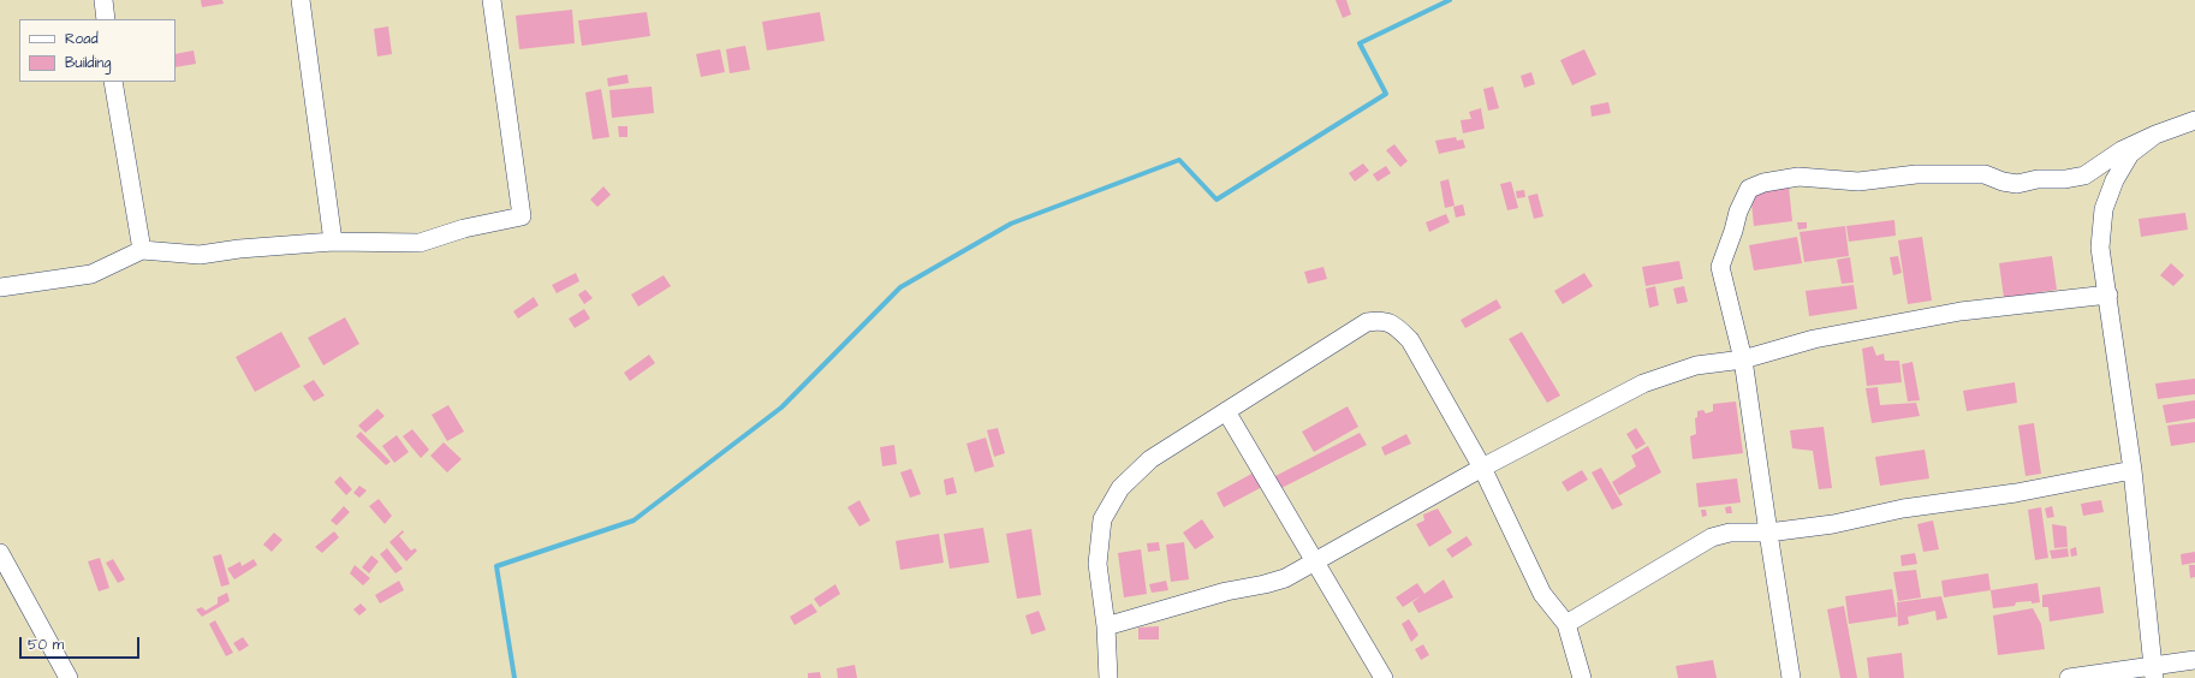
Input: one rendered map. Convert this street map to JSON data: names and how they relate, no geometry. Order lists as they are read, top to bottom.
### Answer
{
  "legend": ["Road", "Building"],
  "scale_bar": "50 m"
}
